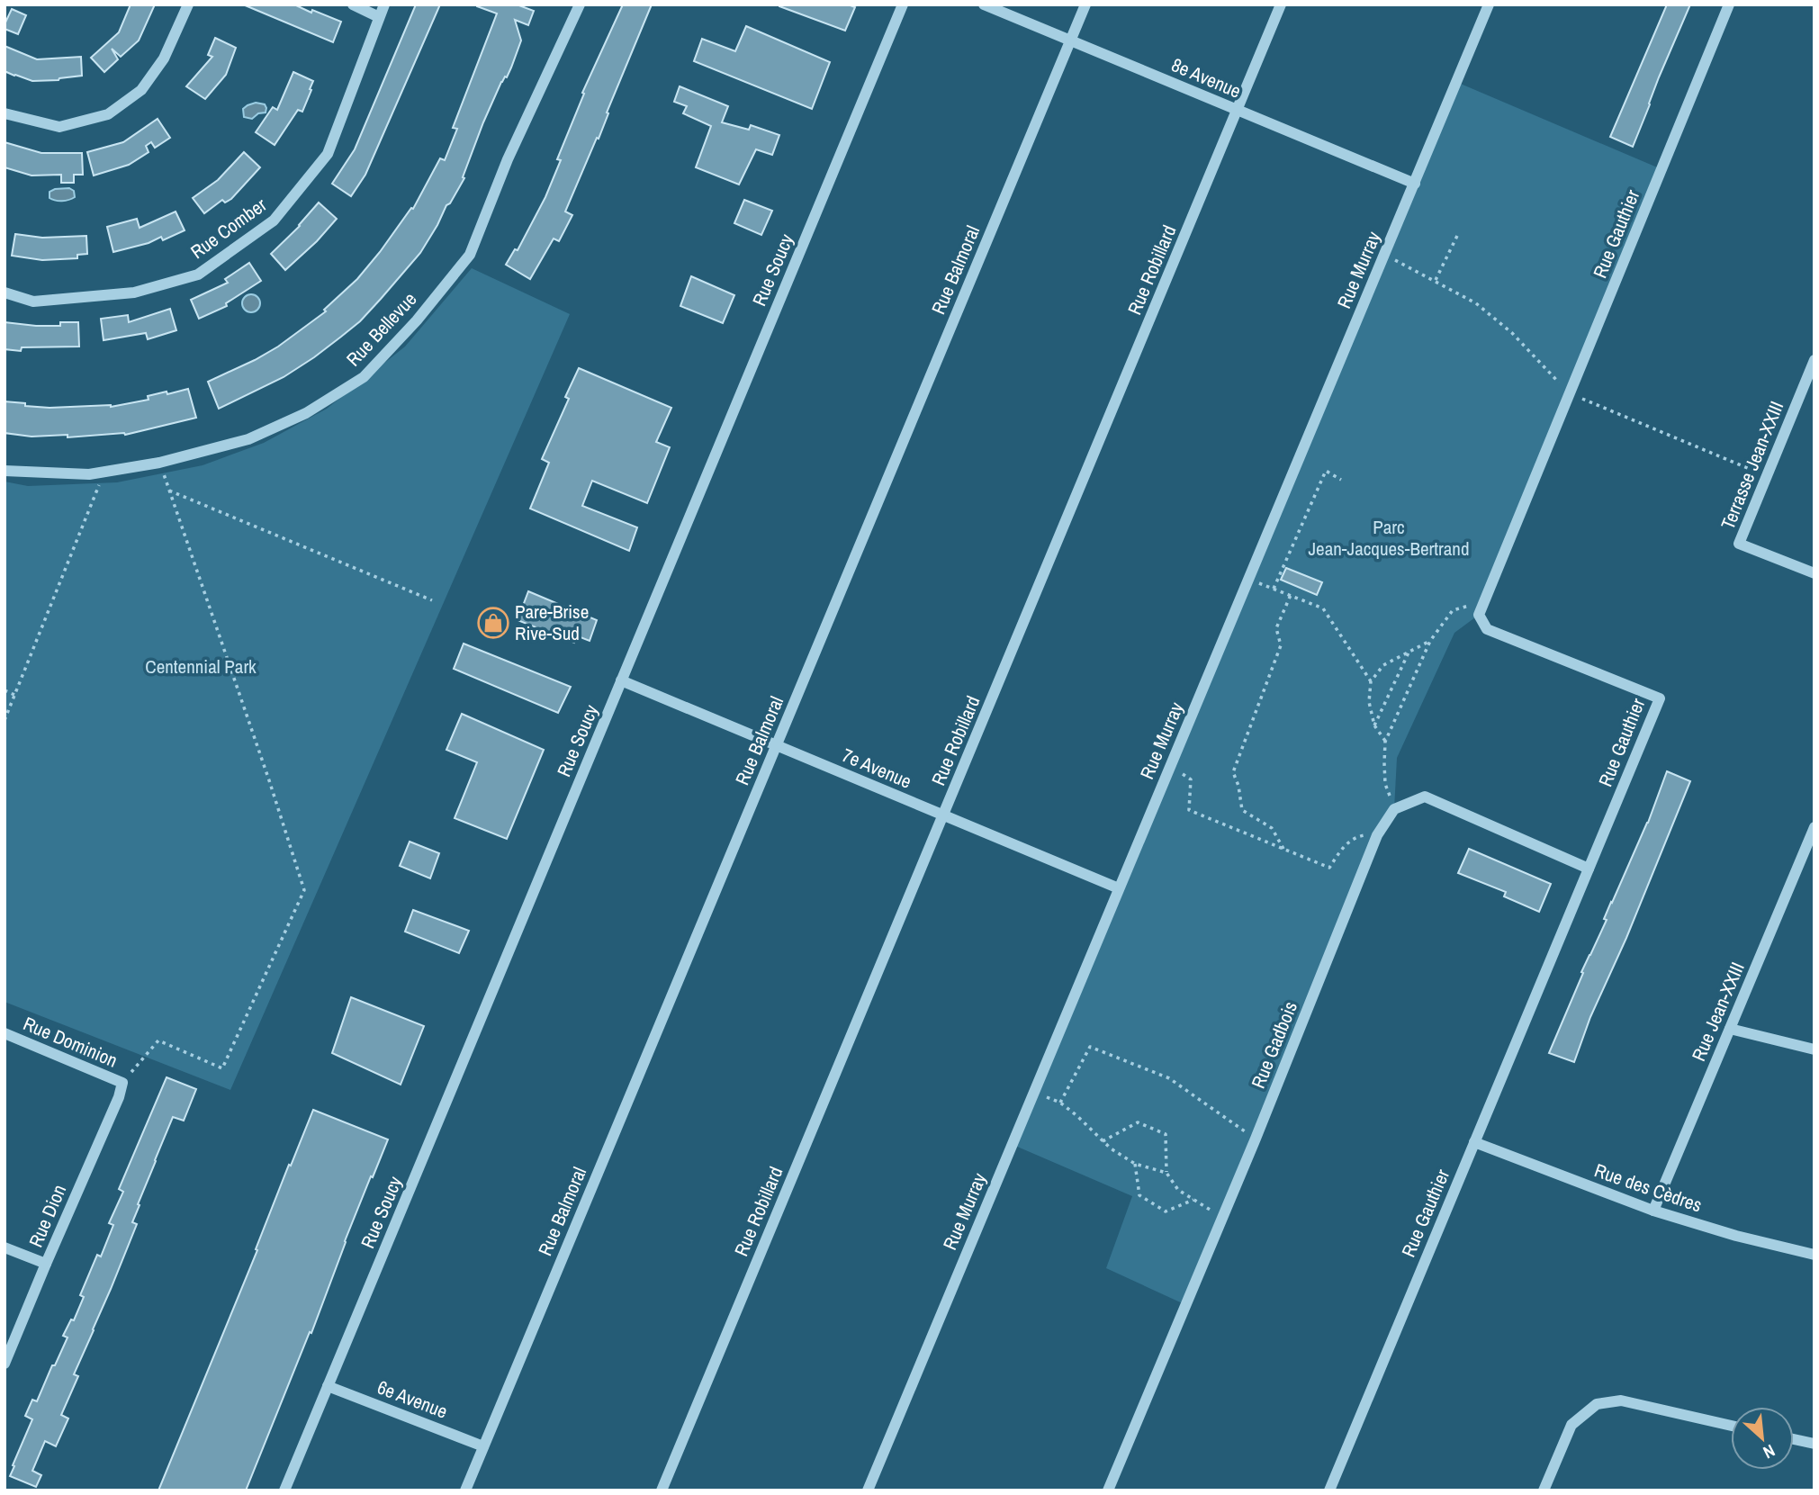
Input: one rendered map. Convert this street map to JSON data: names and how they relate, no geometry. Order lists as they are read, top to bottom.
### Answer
{
  "streets": {
    "street": [
      "8e Avenue",
      "Rue Comber",
      "Rue Gauthier",
      "Rue Soucy",
      "Rue Balmoral",
      "Rue Robillard",
      "Rue Murray",
      "Rue Bellevue",
      "Terrasse Jean-XXIII",
      "7e Avenue",
      "Rue Jean-XXIII",
      "Rue Dominion",
      "Rue Gadbois",
      "Rue des Cèdres",
      "Rue Dion",
      "6e Avenue"
    ]
  },
  "crossings": [
    ["8e Avenue", "Rue Balmoral"],
    ["8e Avenue", "Rue Robillard"],
    ["8e Avenue", "Rue Murray"],
    ["Rue Gauthier", "Rue des Cèdres"],
    ["Rue Soucy", "7e Avenue"],
    ["Rue Soucy", "6e Avenue"],
    ["Rue Balmoral", "7e Avenue"],
    ["Rue Balmoral", "6e Avenue"],
    ["Rue Robillard", "7e Avenue"],
    ["Rue Murray", "7e Avenue"],
    ["Rue Jean-XXIII", "Rue des Cèdres"],
    ["Rue Dominion", "Rue Dion"]
  ],
  "parks": ["Parc Jean-Jacques-Bertrand", "Centennial Park"],
  "places": {
    "shop": ["Pare-Brise Rive-Sud"]
  },
  "north": "bottom right"
}
